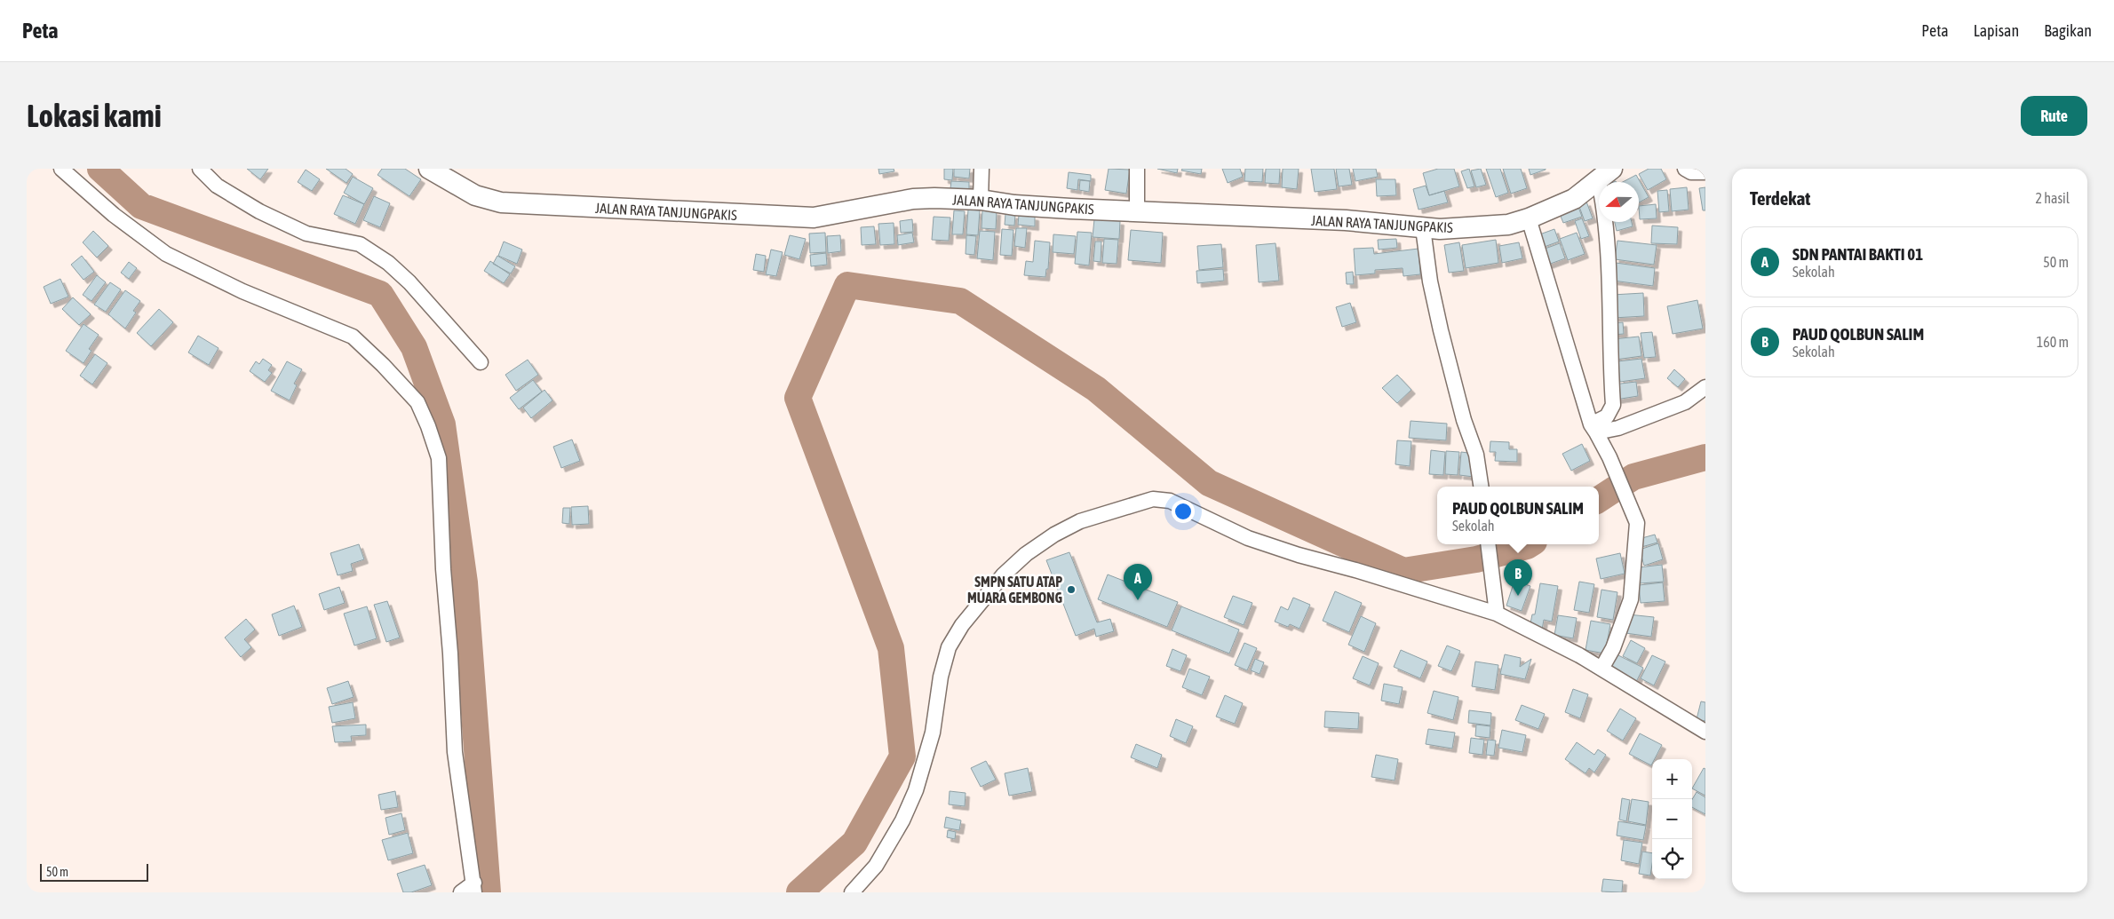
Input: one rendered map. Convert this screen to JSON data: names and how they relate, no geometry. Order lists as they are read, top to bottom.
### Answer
{
  "streets": {
    "street": ["JALAN RAYA TANJUNGPAKIS"]
  },
  "places": ["SMPN SATU ATAP MUARA GEMBONG"],
  "scale_bar": "50 m",
  "north": "left",
  "page": {
    "header": "Peta",
    "nav": ["Peta", "Lapisan", "Bagikan"],
    "buttons": "Rute",
    "title": "Lokasi kami",
    "heading": ["Terdekat", "2 hasil"],
    "list": [
      {
        "mark": "A",
        "name": "SDN PANTAI BAKTI 01",
        "note": "Sekolah",
        "value": "50 m"
      },
      {
        "mark": "B",
        "name": "PAUD QOLBUN SALIM",
        "note": "Sekolah",
        "value": "160 m"
      }
    ],
    "popup": ["PAUD QOLBUN SALIM", "Sekolah"],
    "pins": ["B", "A"],
    "map_buttons": ["+", "−"],
    "scale": "50 m"
  }
}
